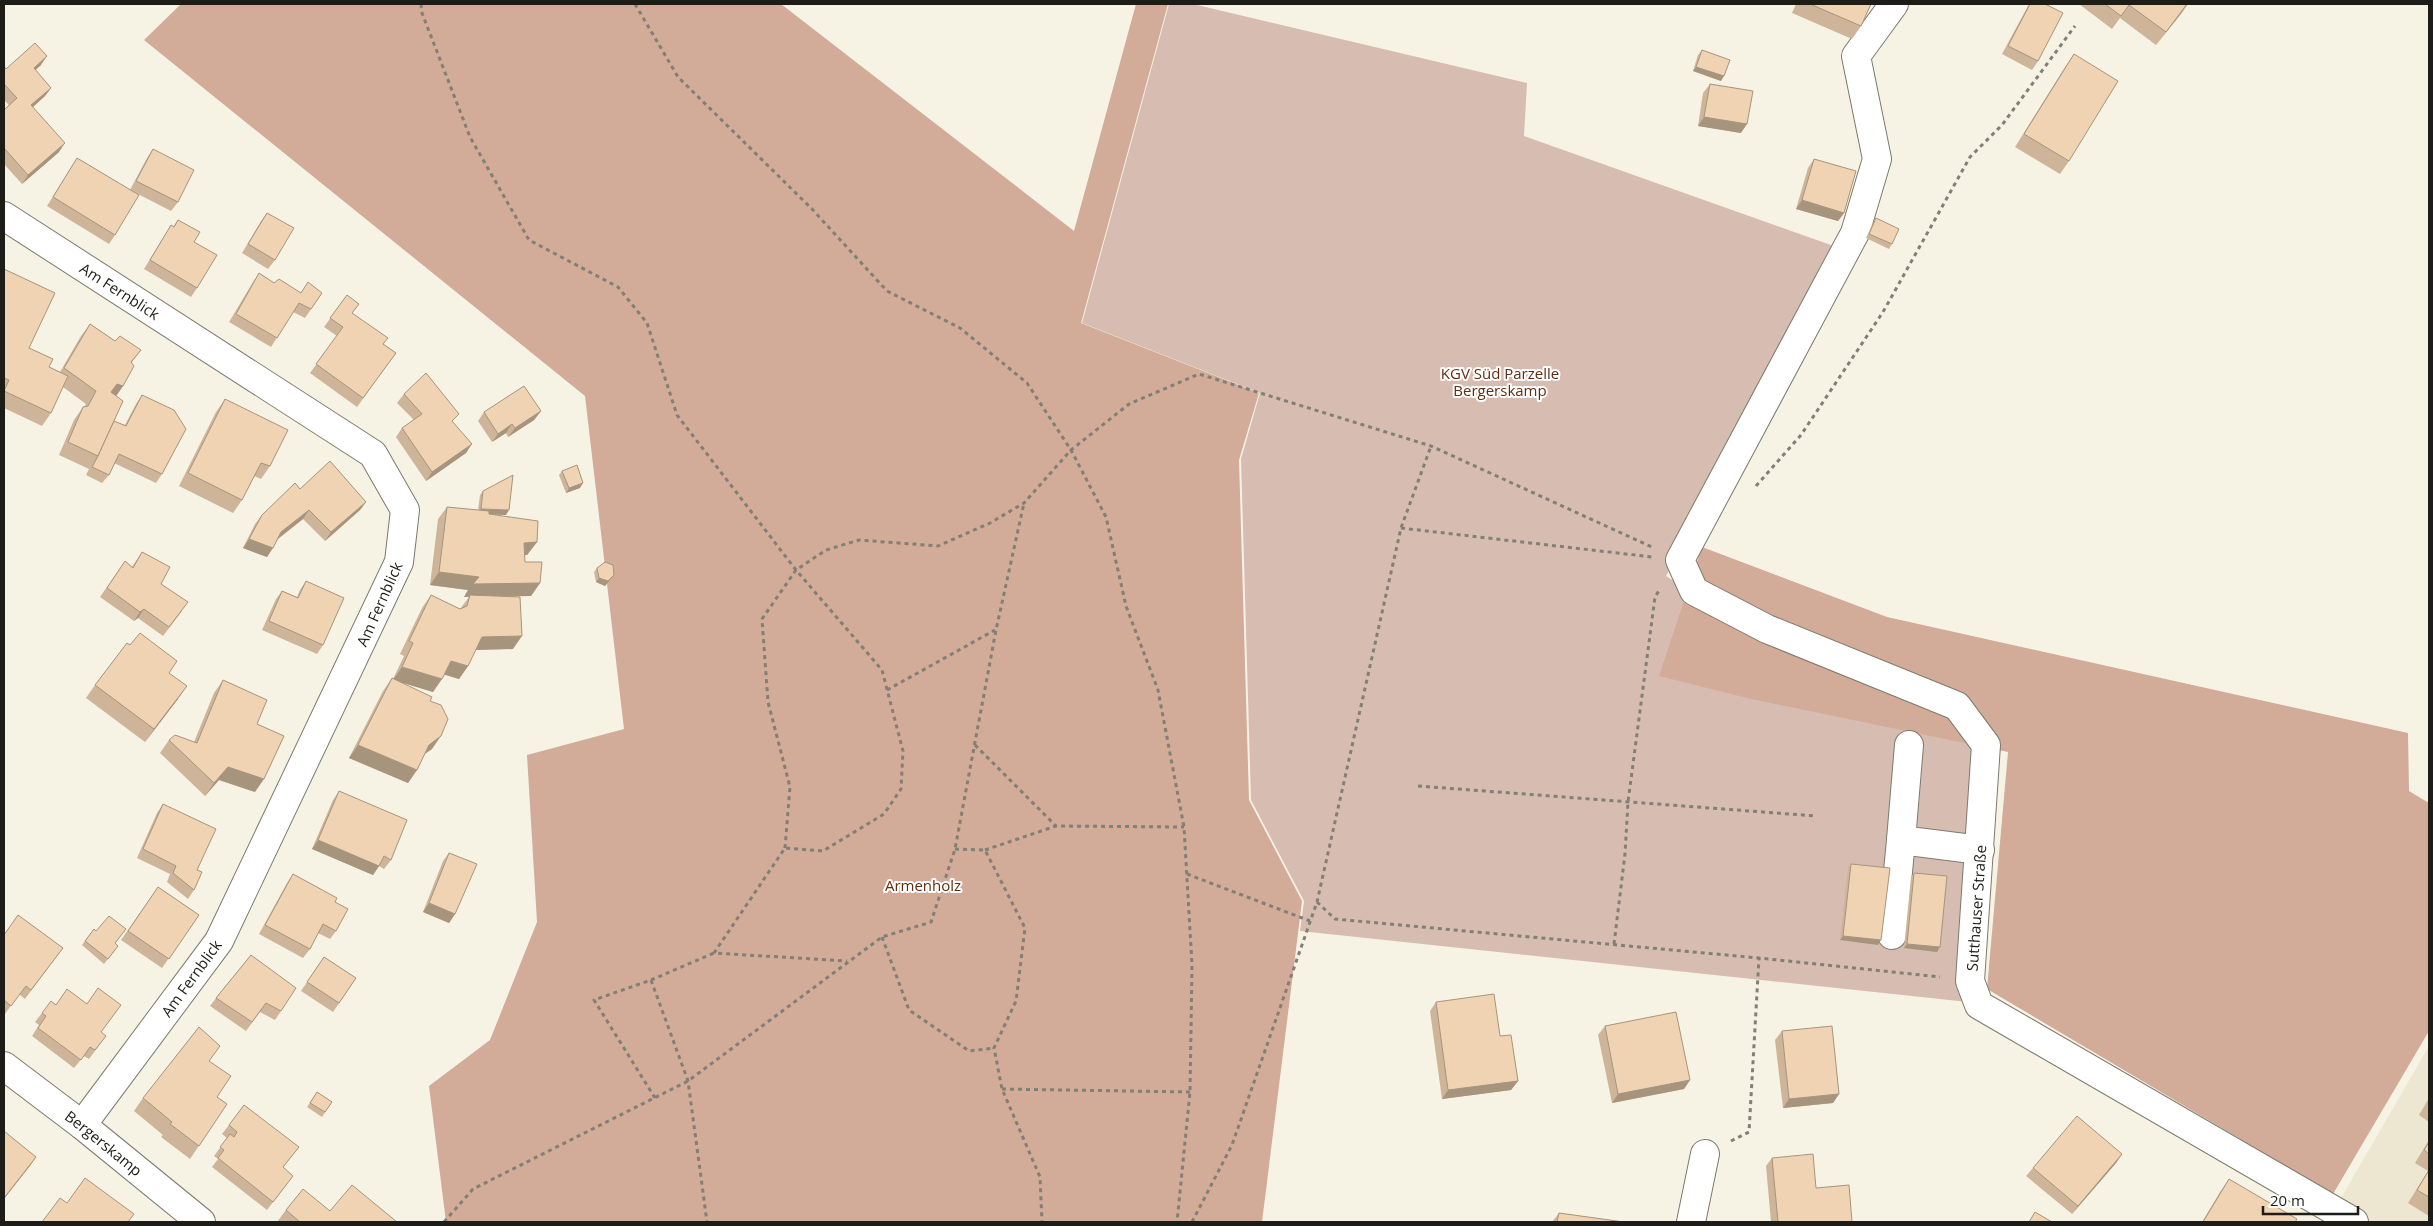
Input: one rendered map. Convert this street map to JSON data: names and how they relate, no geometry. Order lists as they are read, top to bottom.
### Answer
{
  "streets": {
    "street": ["Am Fernblick", "Sutthauser Straße", "Bergerskamp"]
  },
  "crossings": [
    ["Am Fernblick", "Bergerskamp"]
  ],
  "parks": ["KGV Süd Parzelle Bergerskamp", "Armenholz"],
  "scale_bar": "20 m"
}
